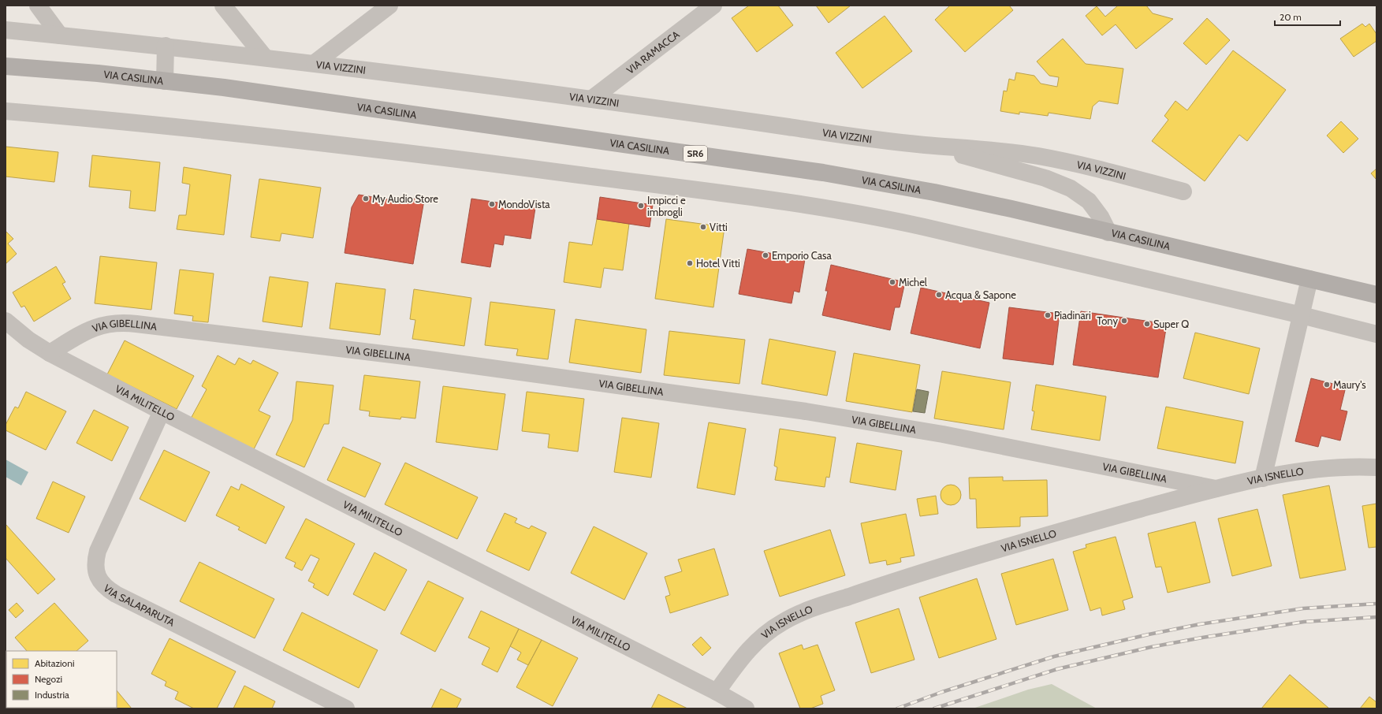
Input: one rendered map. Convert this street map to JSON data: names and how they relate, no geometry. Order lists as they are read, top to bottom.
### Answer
{
  "streets": {
    "main road": ["VIA CASILINA", "SR6"],
    "street": [
      "VIA RAMACCA",
      "VIA VIZZINI",
      "VIA GIBELLINA",
      "VIA MILITELLO",
      "VIA ISNELLO",
      "VIA SALAPARUTA"
    ]
  },
  "crossings": [
    ["VIA RAMACCA", "VIA VIZZINI"],
    ["VIA VIZZINI", "VIA CASILINA"],
    ["VIA GIBELLINA", "VIA MILITELLO"],
    ["VIA GIBELLINA", "VIA ISNELLO"],
    ["VIA MILITELLO", "VIA ISNELLO"],
    ["VIA MILITELLO", "VIA SALAPARUTA"]
  ],
  "places": [
    "My Audio Store",
    "MondoVista",
    "Impicci e imbrogli",
    "Vitti",
    "Emporio Casa",
    "Hotel Vitti",
    "Michel",
    "Acqua & Sapone",
    "Piadinari",
    "Tony",
    "Super Q",
    "Maury's"
  ],
  "legend": ["Abitazioni", "Negozi", "Industria"],
  "scale_bar": "20 m"
}
